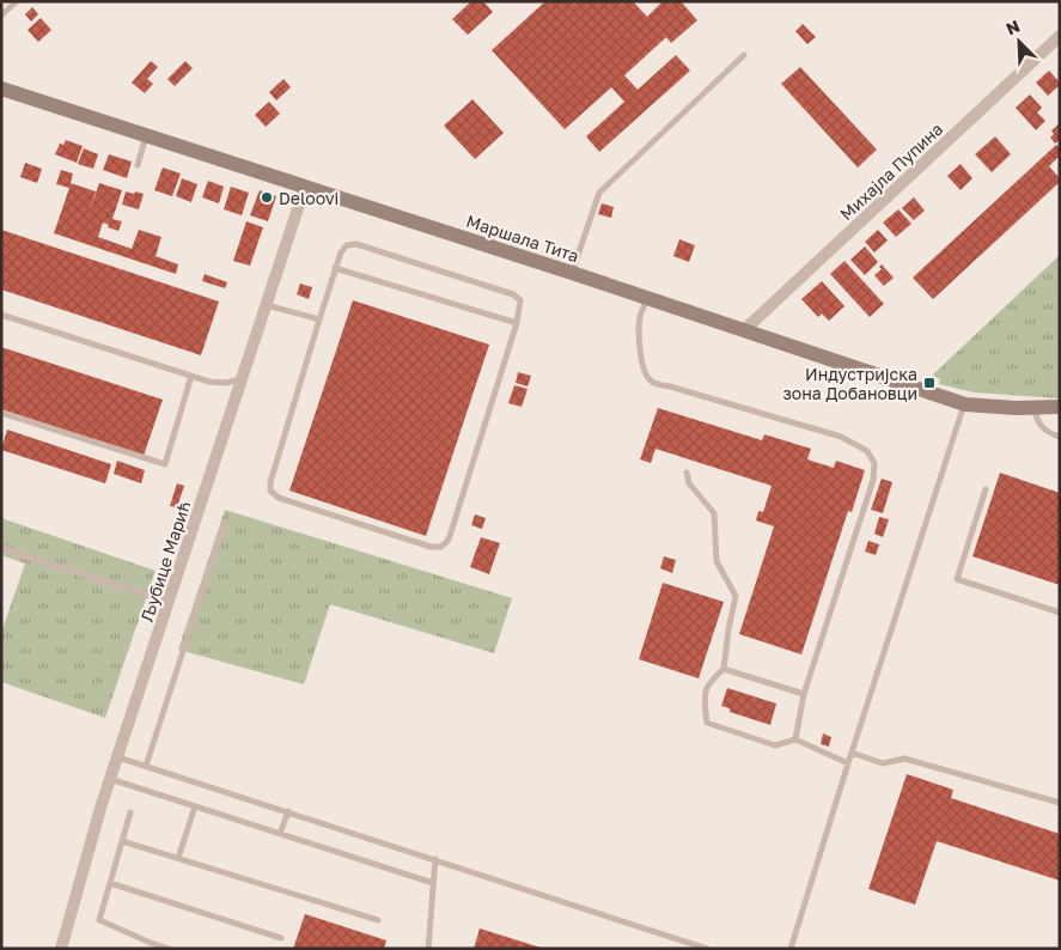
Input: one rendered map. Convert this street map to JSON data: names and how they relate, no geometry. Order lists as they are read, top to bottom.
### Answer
{
  "streets": {
    "main road": ["Маршала Тита"],
    "street": ["Михајла Пупина", "Љубице Марић"]
  },
  "crossings": [
    ["Михајла Пупина", "Маршала Тита"],
    ["Маршала Тита", "Љубице Марић"]
  ],
  "places": {
    "other": ["Deloovi"],
    "transit": ["Индустријска зона Добановци"]
  },
  "north": "top left"
}
